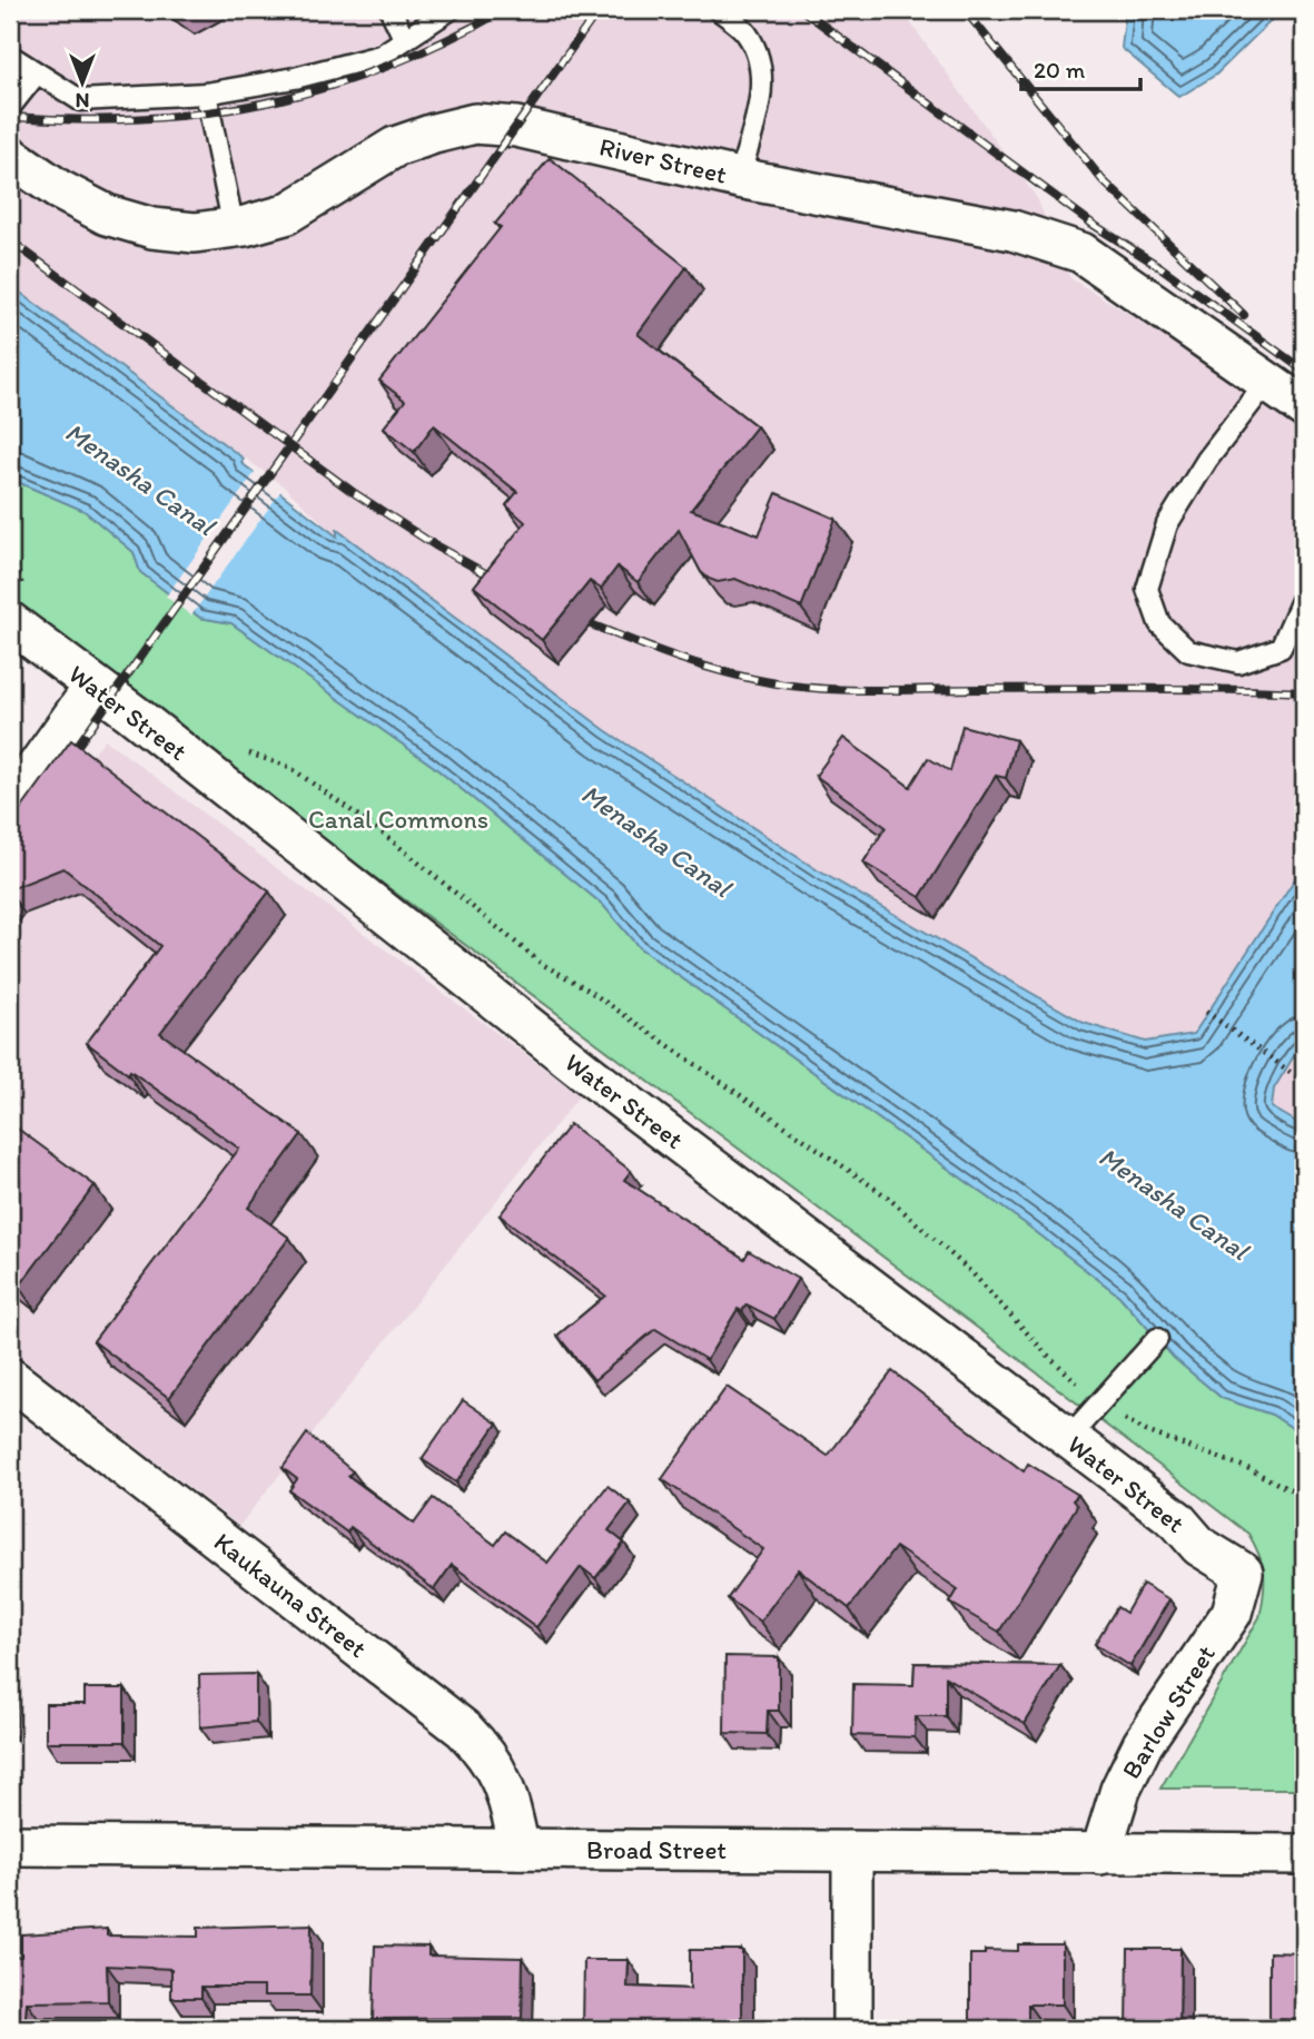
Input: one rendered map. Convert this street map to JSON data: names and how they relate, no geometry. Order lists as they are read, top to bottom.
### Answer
{
  "streets": {
    "street": [
      "River Street",
      "Water Street",
      "Kaukauna Street",
      "Barlow Street",
      "Broad Street"
    ]
  },
  "crossings": [
    ["Water Street", "Barlow Street"],
    ["Kaukauna Street", "Broad Street"],
    ["Barlow Street", "Broad Street"]
  ],
  "water": ["Menasha Canal"],
  "parks": ["Canal Commons"],
  "scale_bar": "20 m",
  "north": "bottom"
}
